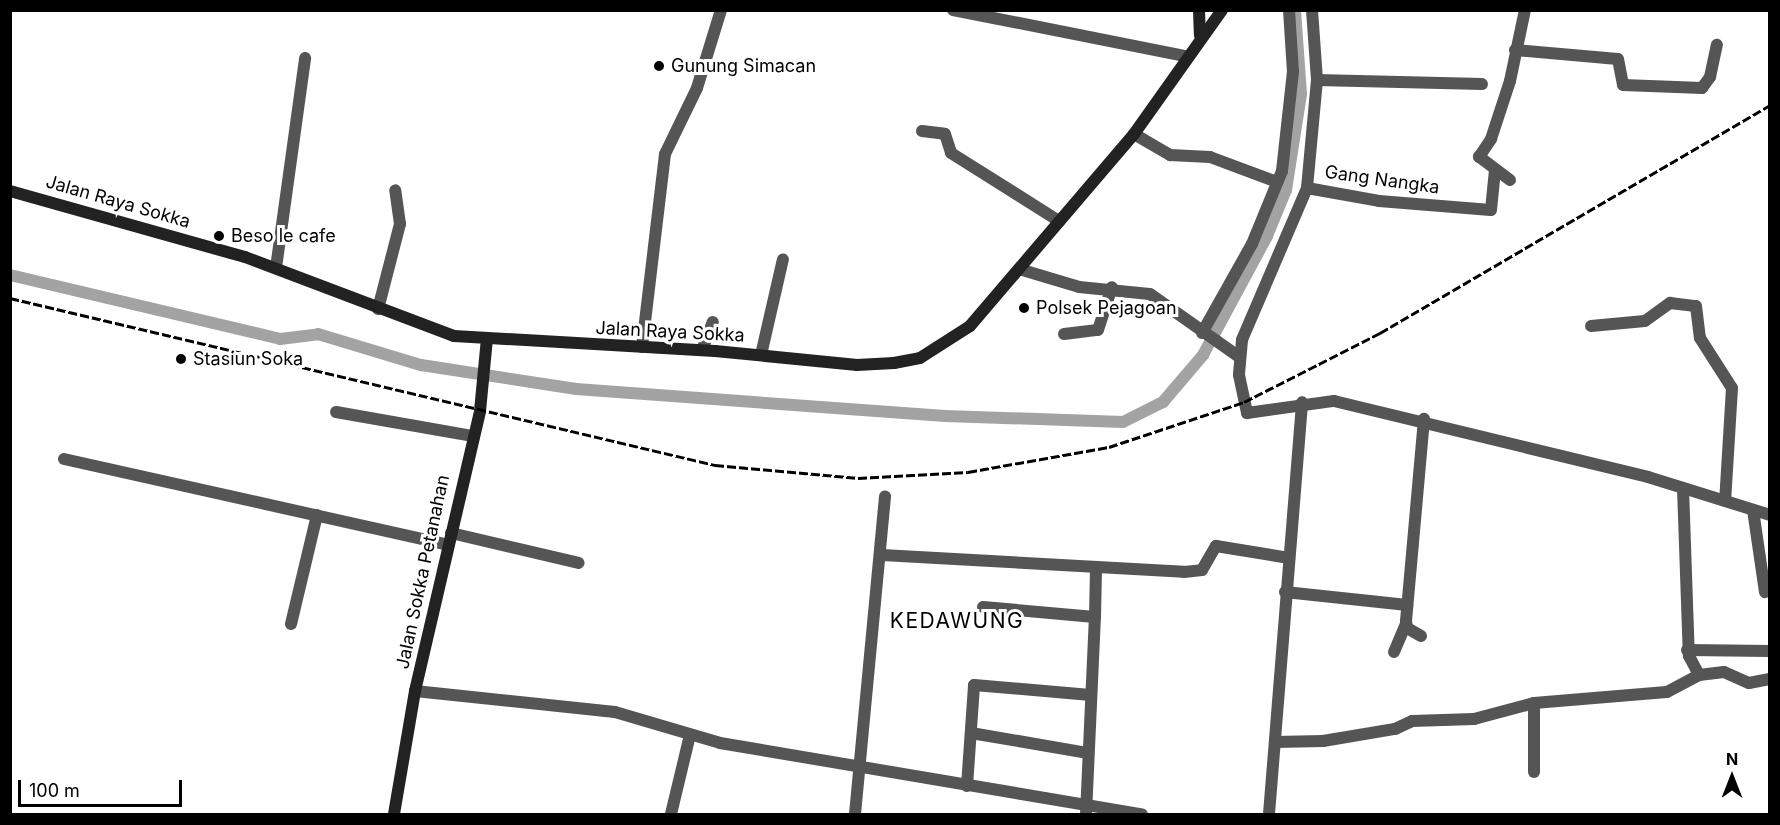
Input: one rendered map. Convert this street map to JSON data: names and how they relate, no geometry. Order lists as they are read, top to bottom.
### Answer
{
  "streets": {
    "main road": ["Jalan Raya Sokka", "Jalan Sokka Petanahan"],
    "street": ["Gang Nangka"]
  },
  "crossings": [
    ["Jalan Raya Sokka", "Jalan Sokka Petanahan"]
  ],
  "districts": ["KEDAWUNG"],
  "places": [
    "Gunung Simacan",
    "Beso le cafe",
    "Polsek Pejagoan",
    "Stasiun Soka"
  ],
  "scale_bar": "100 m",
  "north": "top"
}
